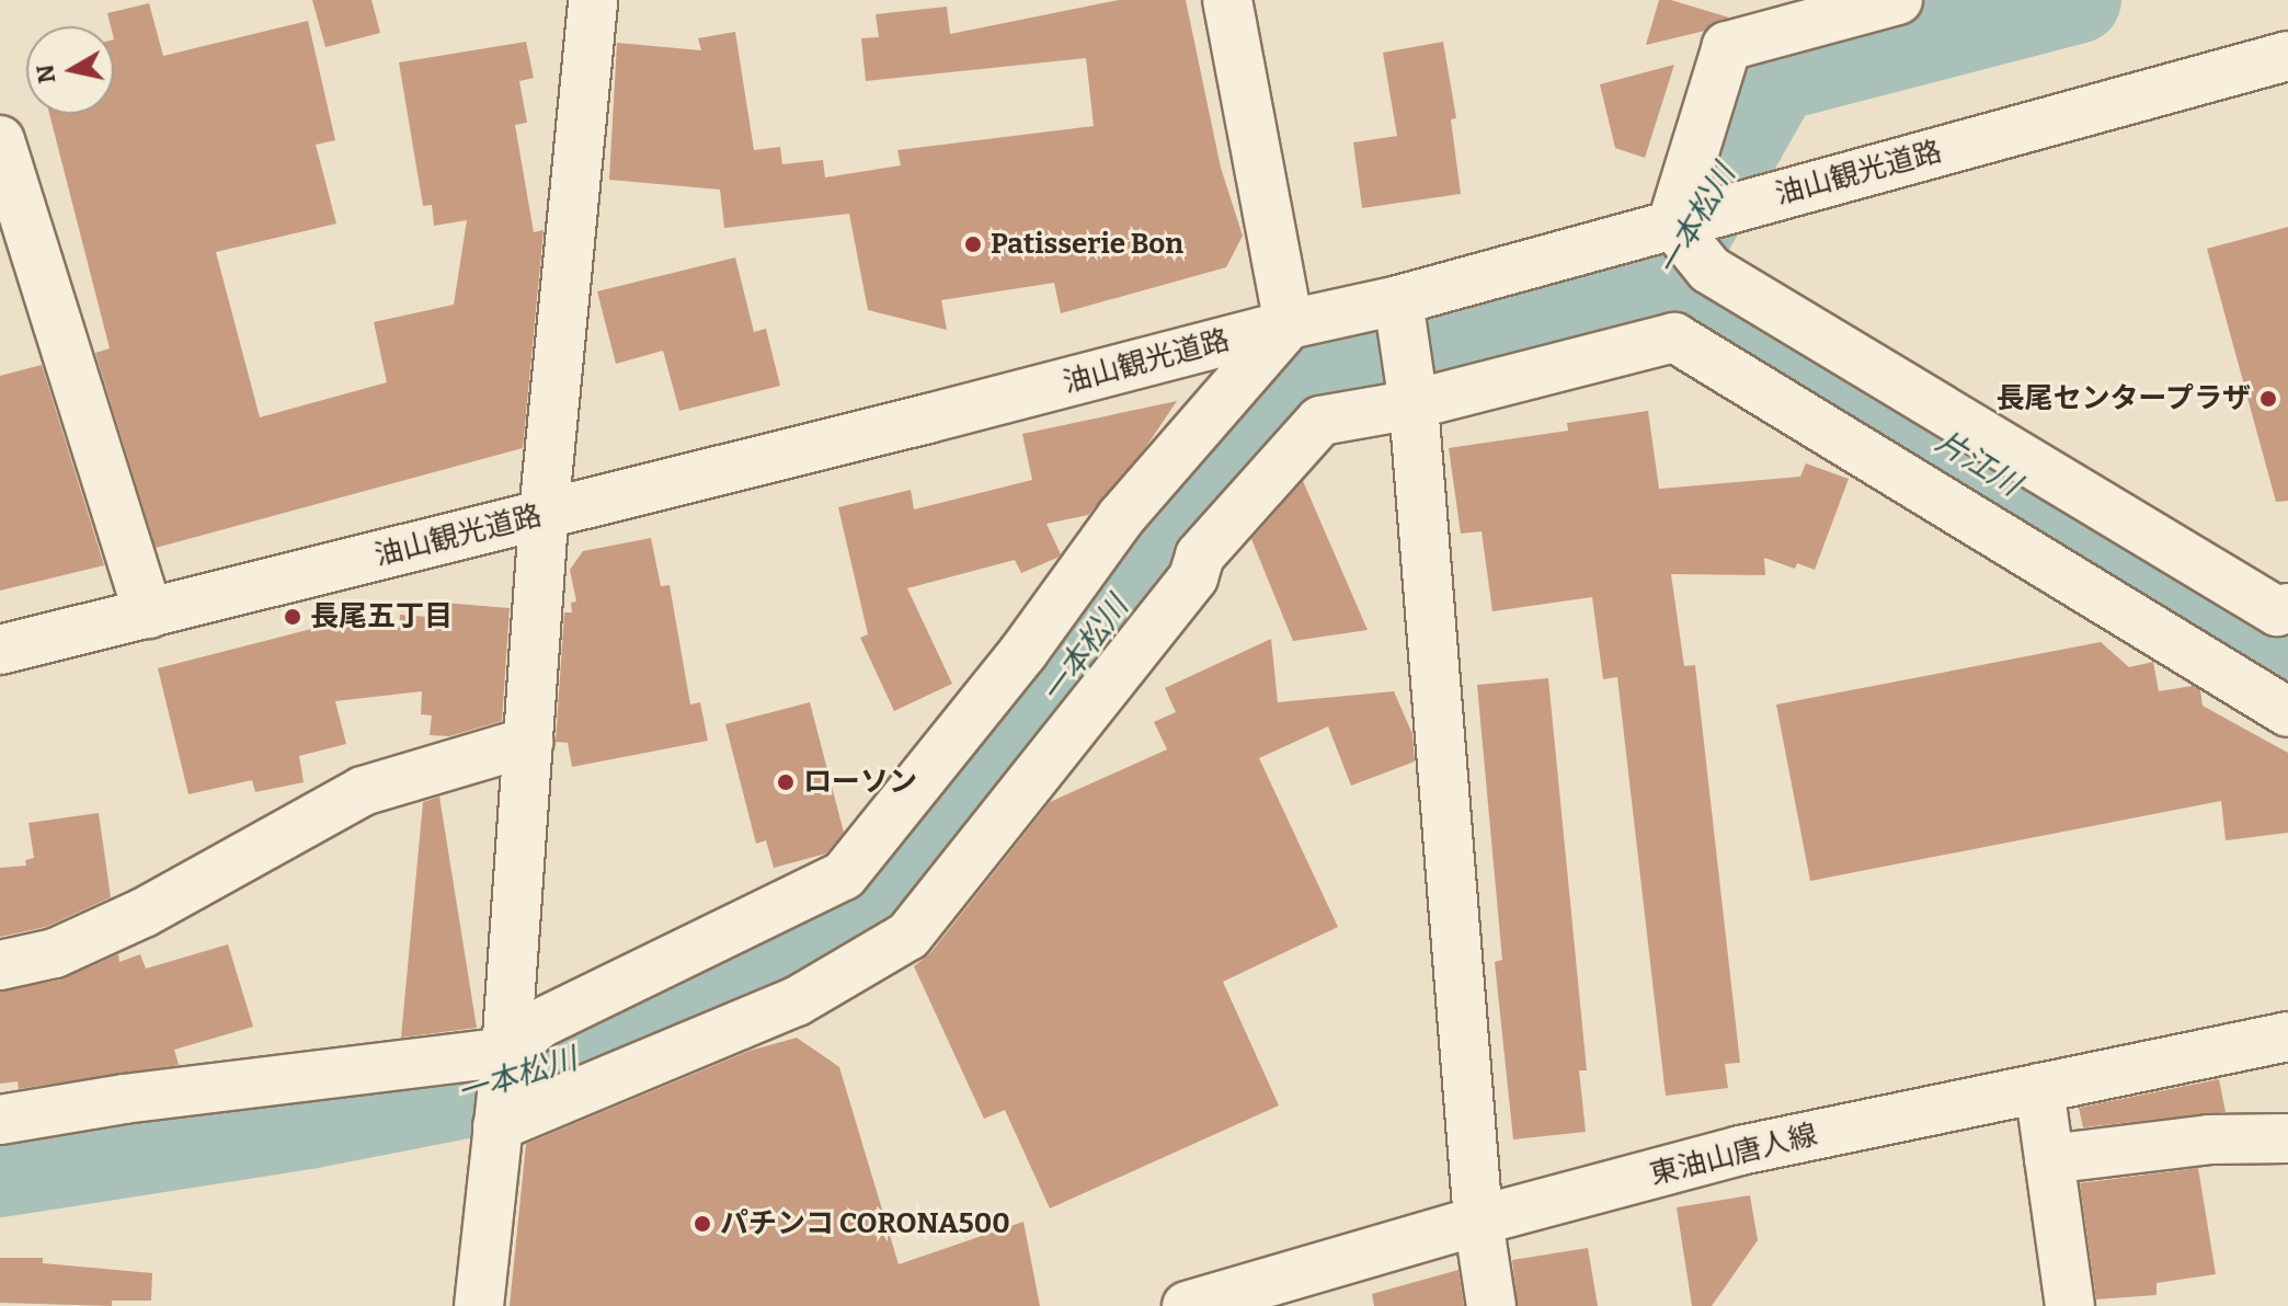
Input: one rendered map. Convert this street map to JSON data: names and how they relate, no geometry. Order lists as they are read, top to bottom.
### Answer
{
  "streets": {
    "street": ["油山観光道路", "東油山唐人線"]
  },
  "water": ["一本松川", "片江川"],
  "places": [
    "Patisserie Bon",
    "長尾センタープラザ",
    "長尾五丁目",
    "ローソン",
    "パチンコ CORONA500"
  ],
  "north": "left"
}
